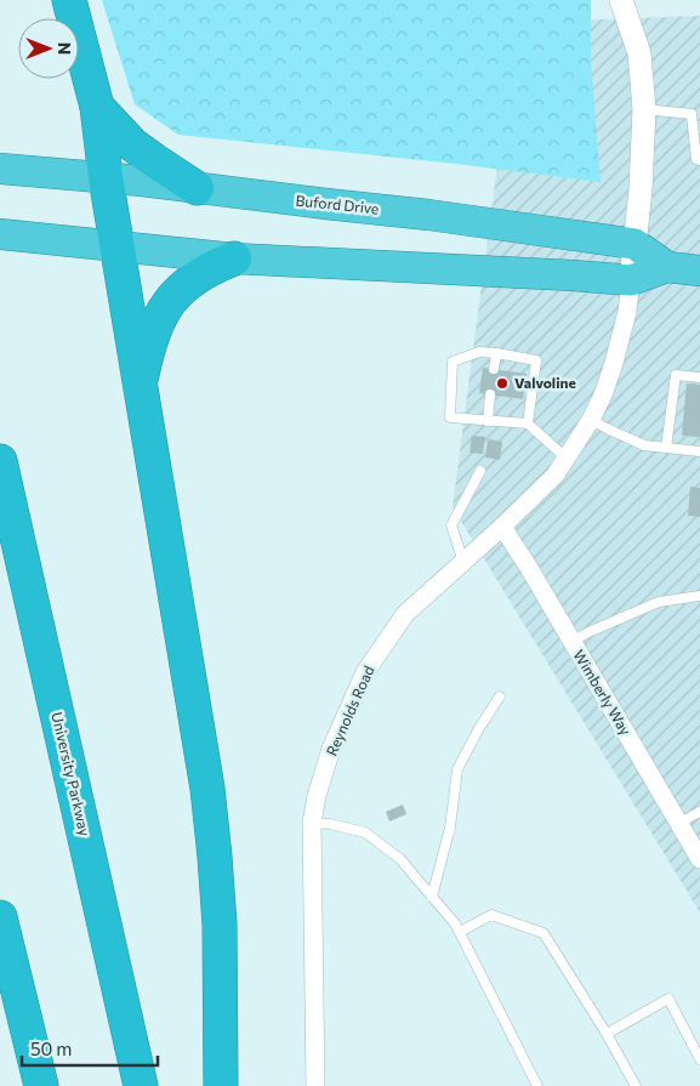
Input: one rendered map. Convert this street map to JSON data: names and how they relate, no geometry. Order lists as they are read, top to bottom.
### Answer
{
  "streets": {
    "highway": ["Buford Drive", "University Parkway"],
    "street": ["Wimberly Way", "Reynolds Road"]
  },
  "crossings": [
    ["Buford Drive", "Reynolds Road"],
    ["Wimberly Way", "Reynolds Road"]
  ],
  "places": ["Valvoline"],
  "scale_bar": "50 m",
  "north": "right"
}
